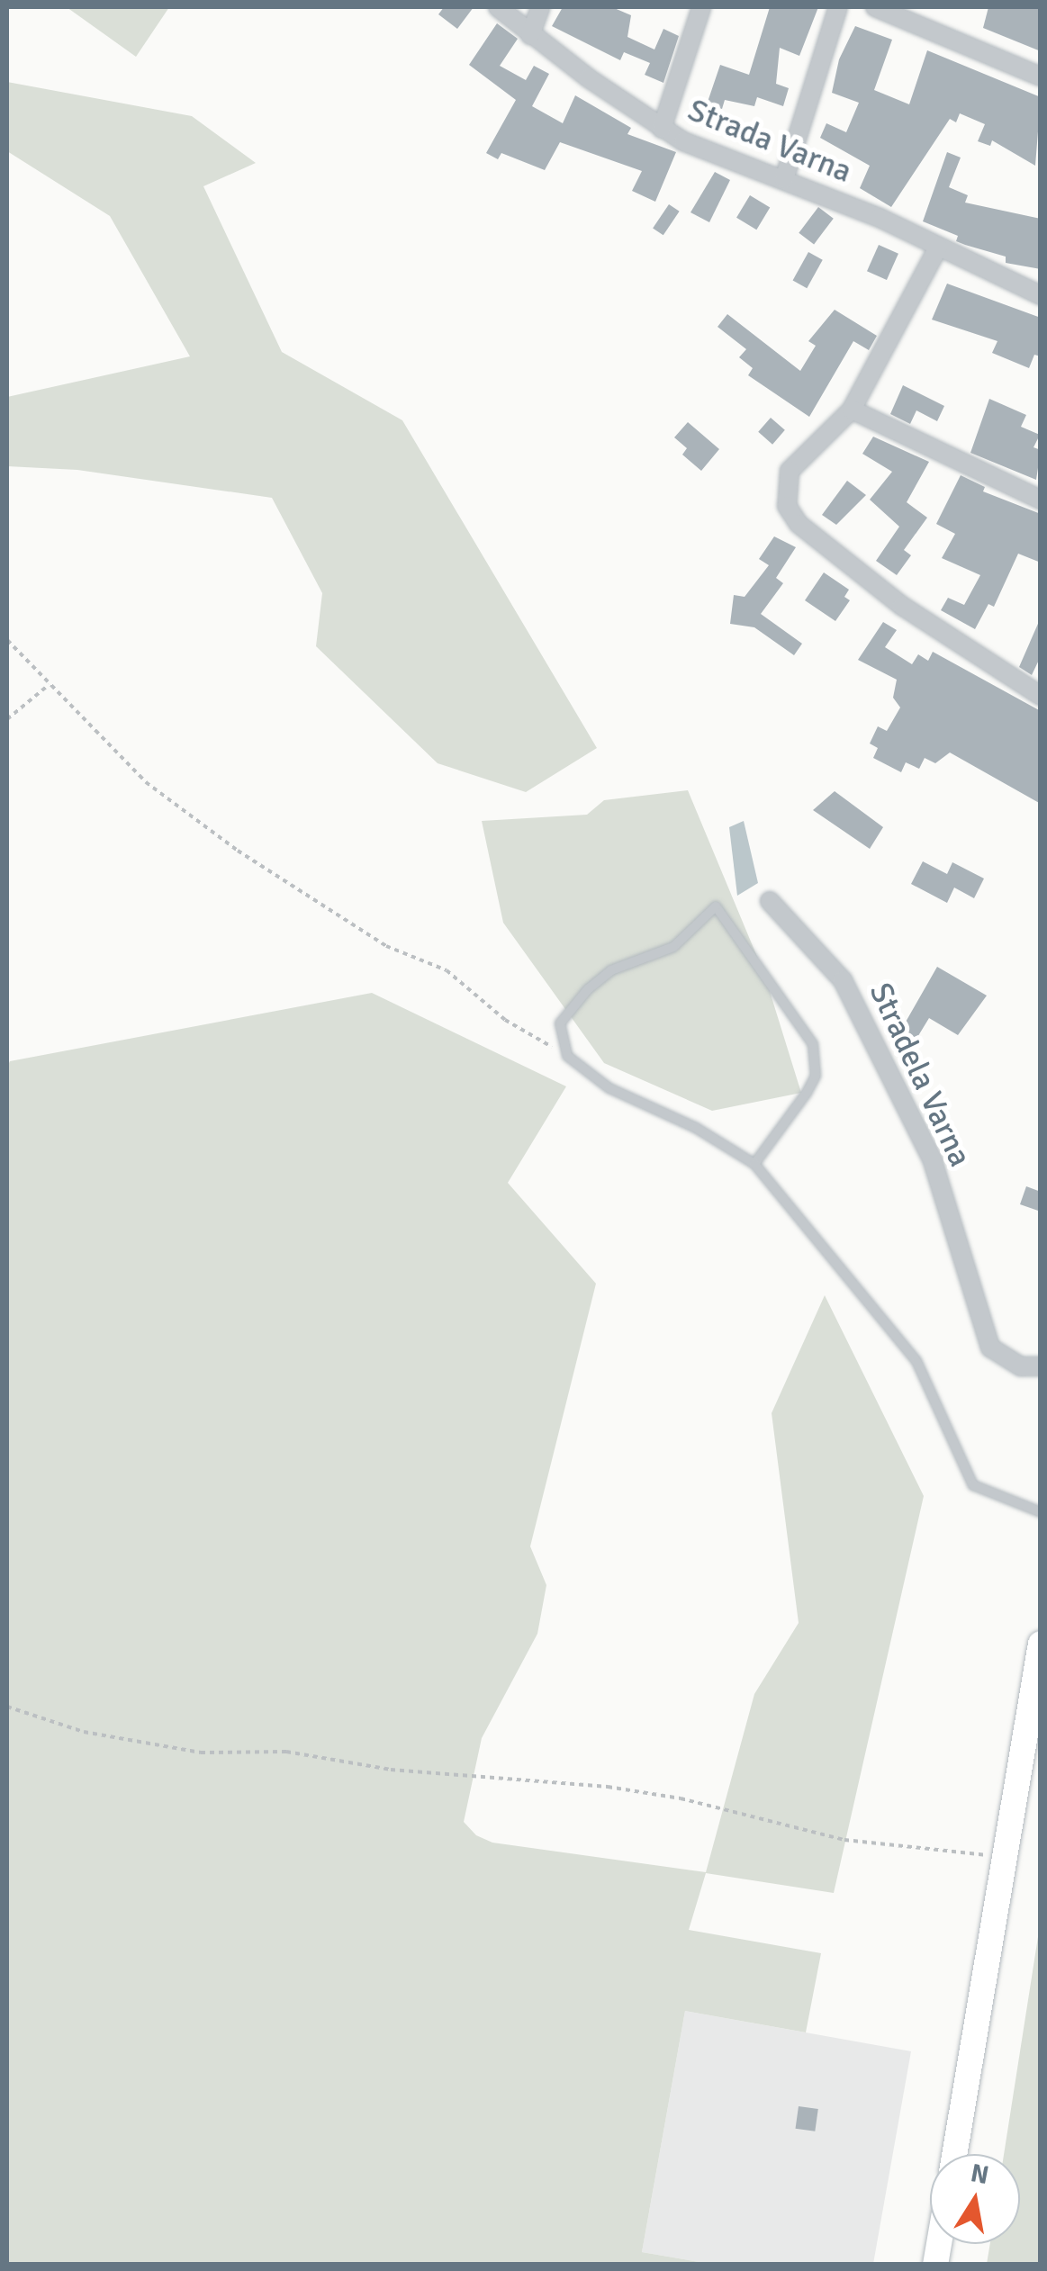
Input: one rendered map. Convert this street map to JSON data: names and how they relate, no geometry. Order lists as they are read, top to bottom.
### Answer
{
  "streets": {
    "street": ["Strada Varna", "Stradela Varna"]
  },
  "north": "top"
}
